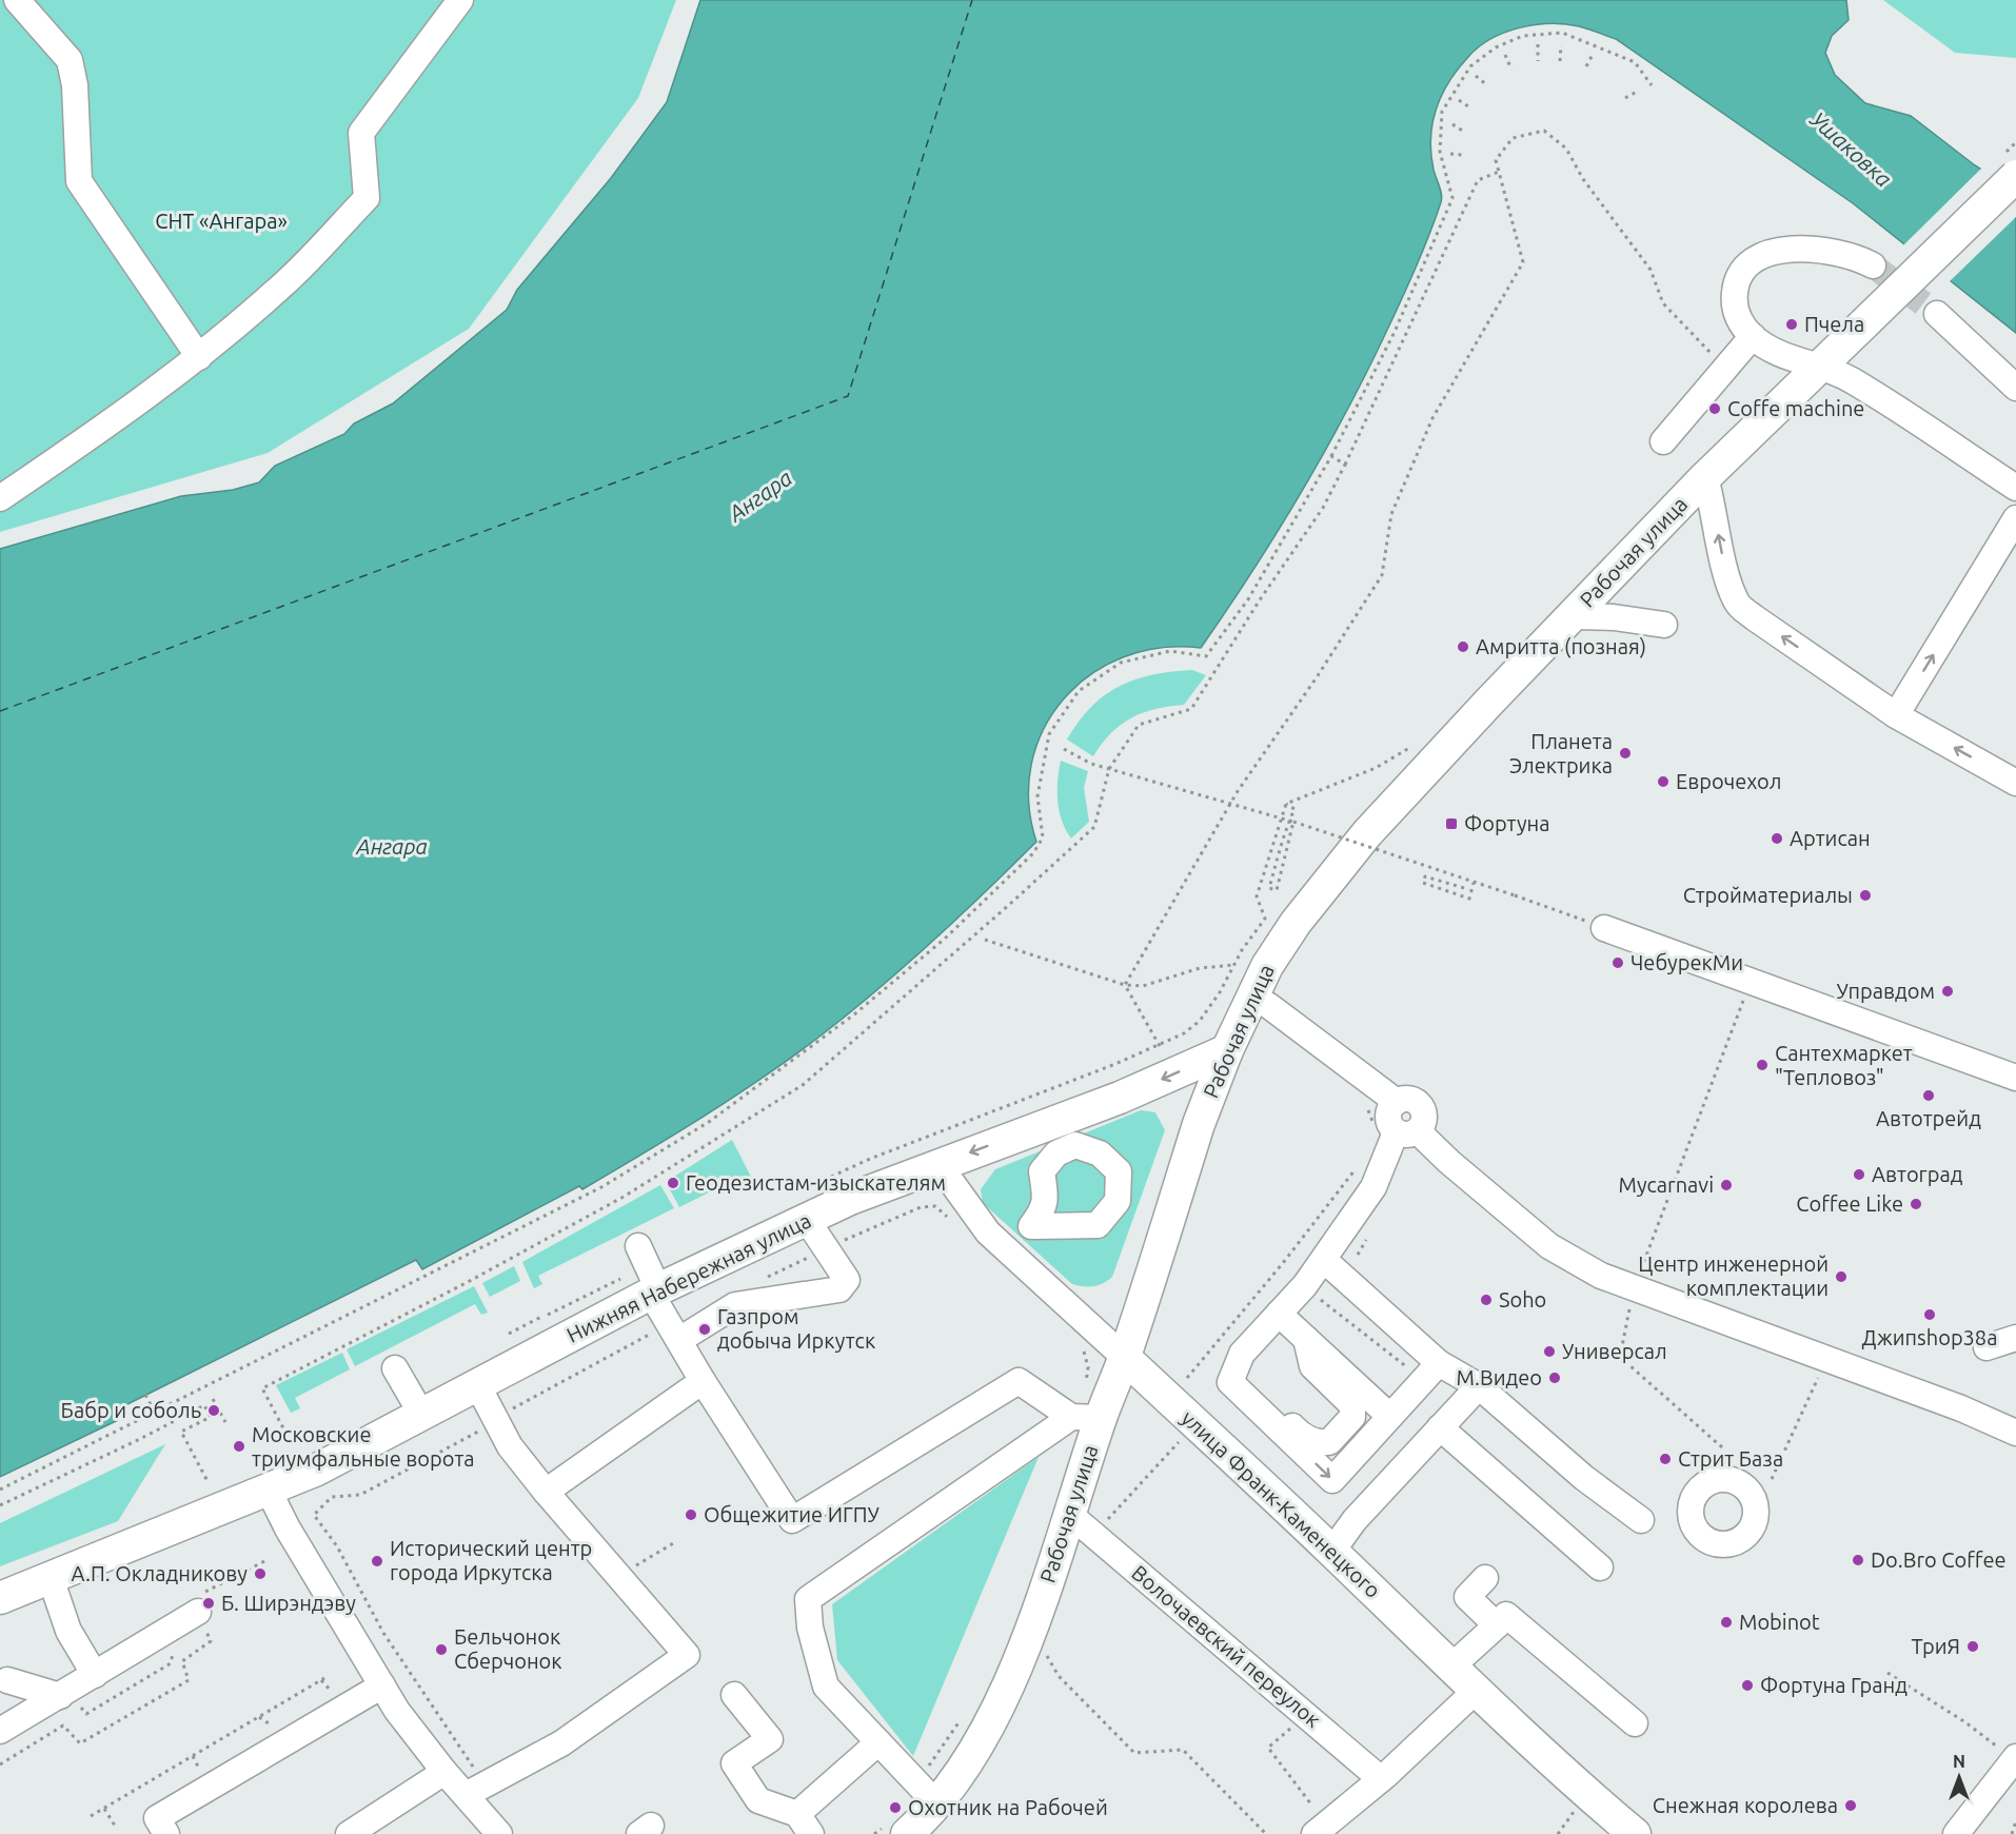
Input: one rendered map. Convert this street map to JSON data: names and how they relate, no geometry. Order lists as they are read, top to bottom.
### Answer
{
  "streets": {
    "main road": ["Рабочая улица", "Нижняя Набережная улица", "улица Франк-Каменецкого"],
    "street": ["Волочаевский переулок"]
  },
  "crossings": [
    ["Рабочая улица", "Нижняя Набережная улица"],
    ["Рабочая улица", "улица Франк-Каменецкого"],
    ["Рабочая улица", "Волочаевский переулок"],
    ["Нижняя Набережная улица", "улица Франк-Каменецкого"]
  ],
  "water": ["Ушаковка", "Ангара"],
  "parks": ["СНТ «Ангара»"],
  "places": {
    "other": [
      "Пчела",
      "Coffe machine",
      "Амритта (позная)",
      "Планета Электрика",
      "Еврочехол",
      "Артисан",
      "Стройматериалы",
      "ЧебурекМи",
      "Управдом",
      "Сантехмаркет \"Тепловоз\"",
      "Автотрейд",
      "Автоград",
      "Геодезистам-изыскателям",
      "Mycarnavi",
      "Coffee Like",
      "Центр инженерной комплектации",
      "Soho",
      "Джипshop38а",
      "Газпром добыча Иркутск",
      "Универсал",
      "М.Видео",
      "Бабр и соболь",
      "Московские триумфальные ворота",
      "Стрит База",
      "Общежитие ИГПУ",
      "Do.Bro Coffee",
      "Исторический центр города Иркутска",
      "А.П. Окладникову",
      "Б. Ширэндэву",
      "Mobinot",
      "ТриЯ",
      "Бельчонок Сберчонок",
      "Фортуна Гранд",
      "Снежная королева",
      "Охотник на Рабочей"
    ],
    "transit": ["Фортуна"]
  },
  "north": "top"
}
